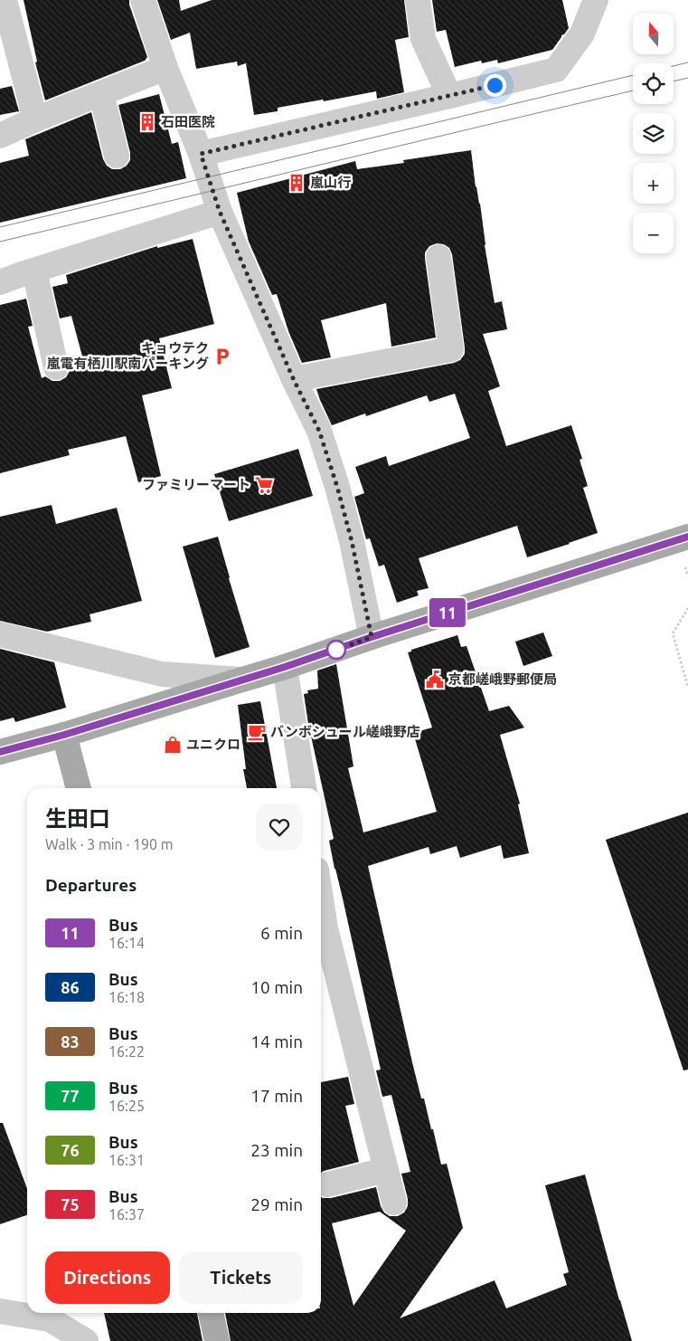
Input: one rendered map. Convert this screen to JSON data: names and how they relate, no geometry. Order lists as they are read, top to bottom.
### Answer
{
  "places": {
    "building": ["石田医院", "嵐山行"],
    "parking": ["キョウテク 嵐電有栖川駅南パーキング"],
    "supermarket": ["ファミリーマート"],
    "public building": ["京都嵯峨野郵便局"],
    "cafe": ["バンボシュール嵯峨野店"],
    "shop": ["ユニクロ"]
  },
  "lines": ["bus line 11"],
  "north": "top",
  "page": {
    "on_map": "11",
    "map_buttons": ["+", "−"],
    "heading": [
      ["生田口", "Walk · 3 min · 190 m"],
      "Departures"
    ],
    "list": [
      {
        "mark": "11",
        "name": "Bus",
        "note": "16:14",
        "value": "6 min"
      },
      {
        "mark": "86",
        "name": "Bus",
        "note": "16:18",
        "value": "10 min"
      },
      {
        "mark": "83",
        "name": "Bus",
        "note": "16:22",
        "value": "14 min"
      },
      {
        "mark": "77",
        "name": "Bus",
        "note": "16:25",
        "value": "17 min"
      },
      {
        "mark": "76",
        "name": "Bus",
        "note": "16:31",
        "value": "23 min"
      },
      {
        "mark": "75",
        "name": "Bus",
        "note": "16:37",
        "value": "29 min"
      }
    ],
    "buttons": ["Directions", "Tickets"]
  }
}
